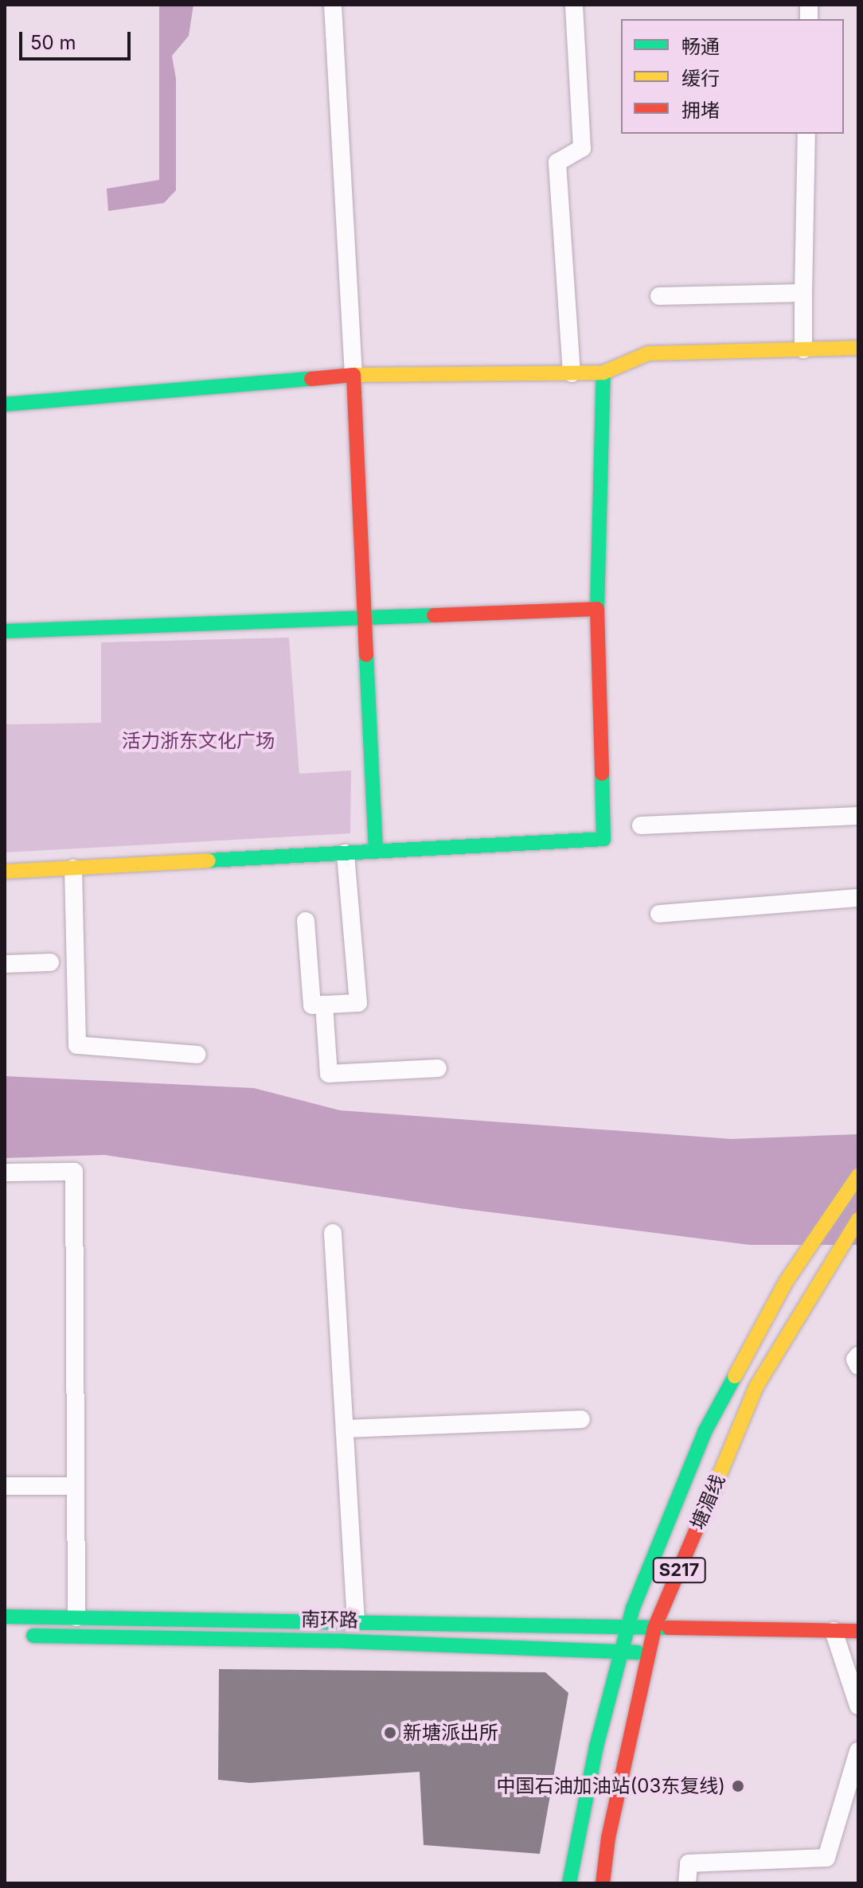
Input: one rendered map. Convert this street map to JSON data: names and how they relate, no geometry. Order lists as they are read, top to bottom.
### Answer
{
  "streets": {
    "main road": ["塘湄线", "S217", "南环路"]
  },
  "crossings": [
    ["塘湄线", "南环路"],
    ["S217", "南环路"]
  ],
  "parks": ["活力浙东文化广场"],
  "places": ["新塘派出所", "中国石油加油站(03东复线)"],
  "legend": ["畅通", "缓行", "拥堵"],
  "scale_bar": "50 m"
}
